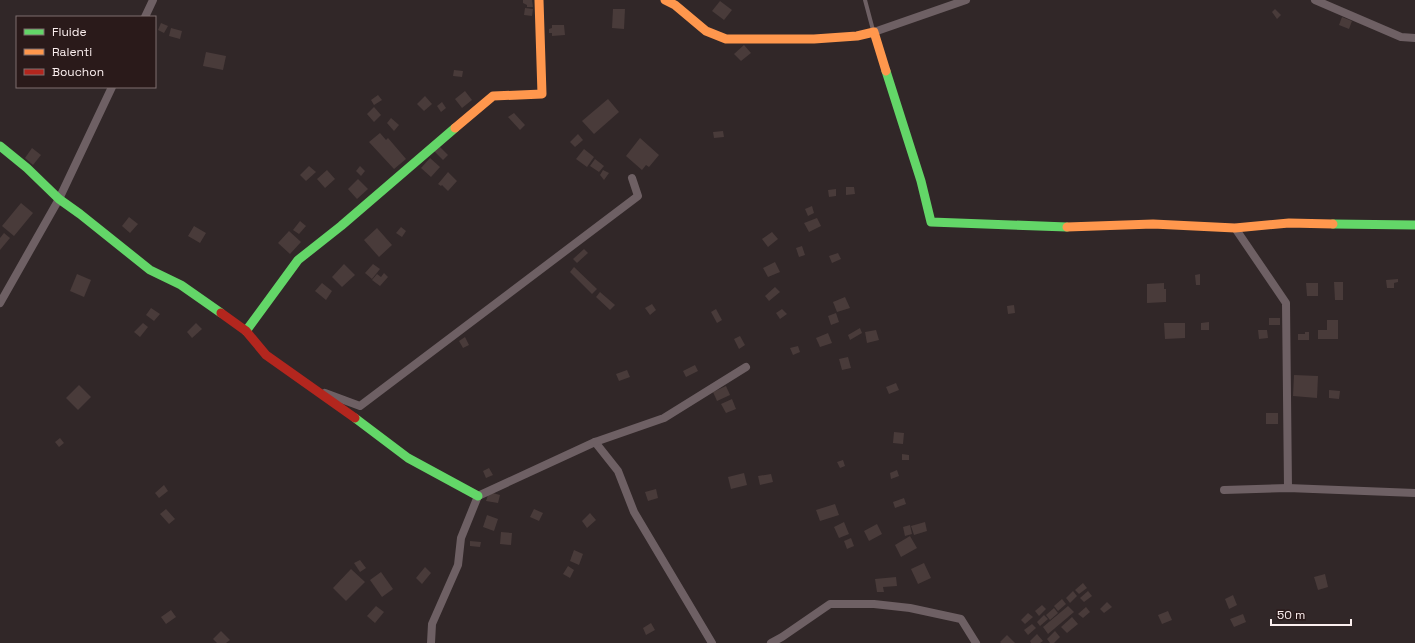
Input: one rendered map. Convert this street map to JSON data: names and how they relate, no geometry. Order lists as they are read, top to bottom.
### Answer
{
  "legend": ["Fluide", "Ralenti", "Bouchon"],
  "scale_bar": "50 m"
}
